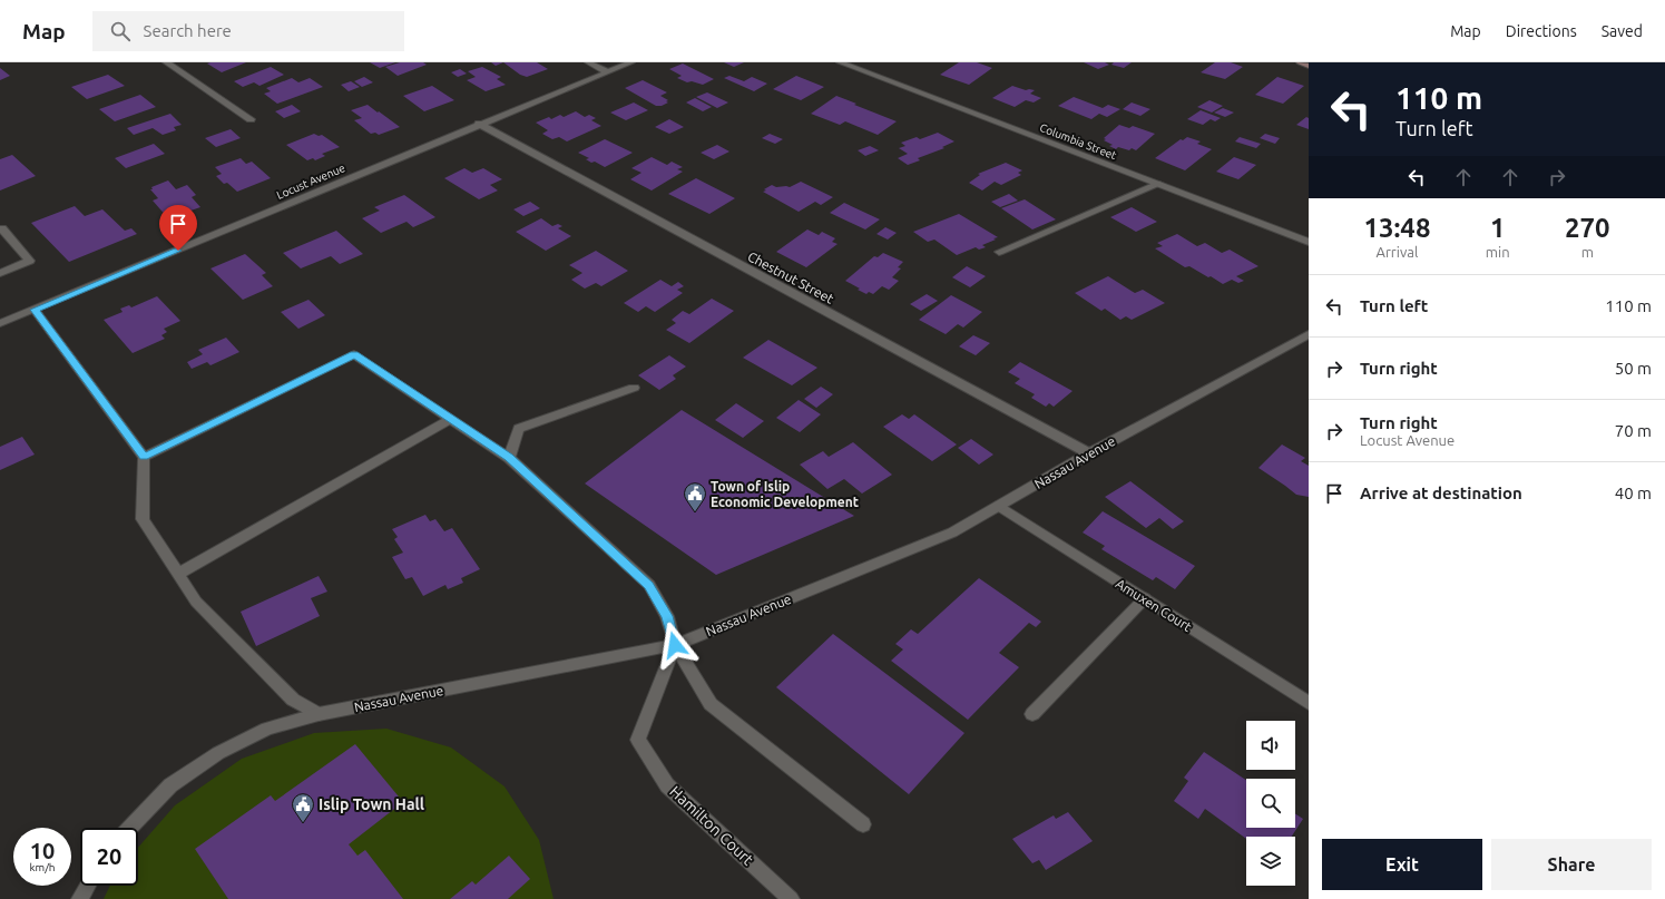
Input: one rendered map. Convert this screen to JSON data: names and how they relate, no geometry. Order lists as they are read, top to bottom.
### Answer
{
  "streets": {
    "street": [
      "Columbia Street",
      "Locust Avenue",
      "Chestnut Street",
      "Nassau Avenue",
      "Amuxen Court",
      "Hamilton Court"
    ]
  },
  "crossings": [
    ["Locust Avenue", "Chestnut Street"],
    ["Chestnut Street", "Nassau Avenue"],
    ["Nassau Avenue", "Amuxen Court"],
    ["Nassau Avenue", "Hamilton Court"]
  ],
  "places": {
    "public building": ["Town of Islip Economic Development", "Islip Town Hall"]
  },
  "page": {
    "header": "Map",
    "search": "Search here",
    "nav": ["Map", "Directions", "Saved"],
    "turn": ["110 m", "Turn left"],
    "eta": [
      "13:48",
      "Arrival",
      "1",
      "min",
      "270",
      "m"
    ],
    "list": [
      {
        "name": "Turn left",
        "value": "110 m"
      },
      {
        "name": "Turn right",
        "value": "50 m"
      },
      {
        "name": "Turn right",
        "note": "Locust Avenue",
        "value": "70 m"
      },
      {
        "name": "Arrive at destination",
        "value": "40 m"
      }
    ],
    "speed": "10 km/h",
    "limit": "20",
    "buttons": ["Exit", "Share"]
  }
}
